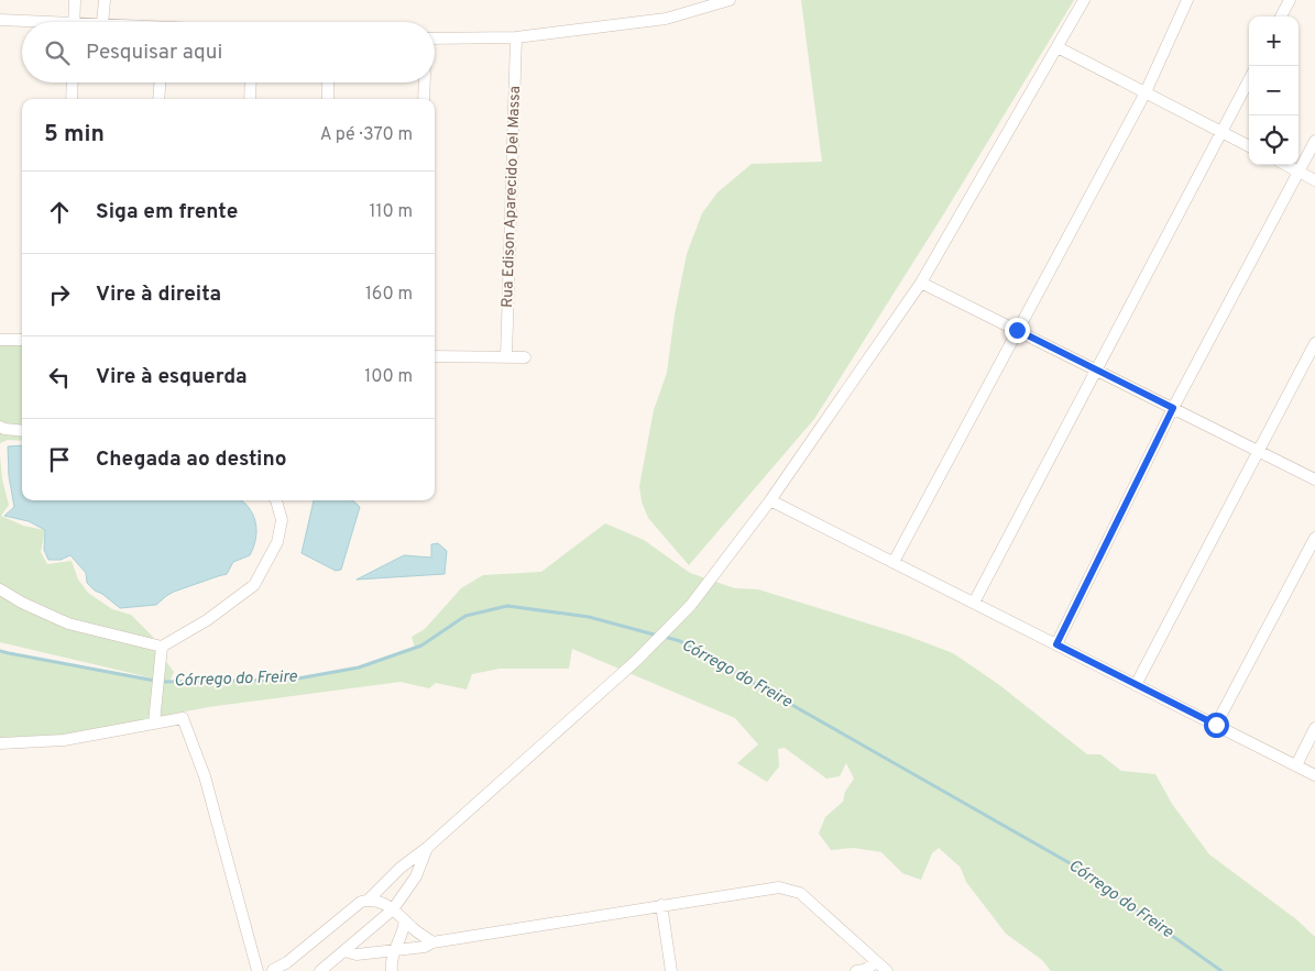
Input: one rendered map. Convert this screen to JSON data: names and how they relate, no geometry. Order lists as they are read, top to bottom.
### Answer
{
  "streets": {
    "street": ["Rua Edison Aparecido Del Massa"]
  },
  "water": ["Córrego do Freire"],
  "page": {
    "map_buttons": ["+", "−"],
    "search": "Pesquisar aqui",
    "heading": ["5 min", "A pé · 370 m"],
    "list": [
      ["Siga em frente", "110 m"],
      ["Vire à direita", "160 m"],
      ["Vire à esquerda", "100 m"],
      "Chegada ao destino"
    ]
  }
}
